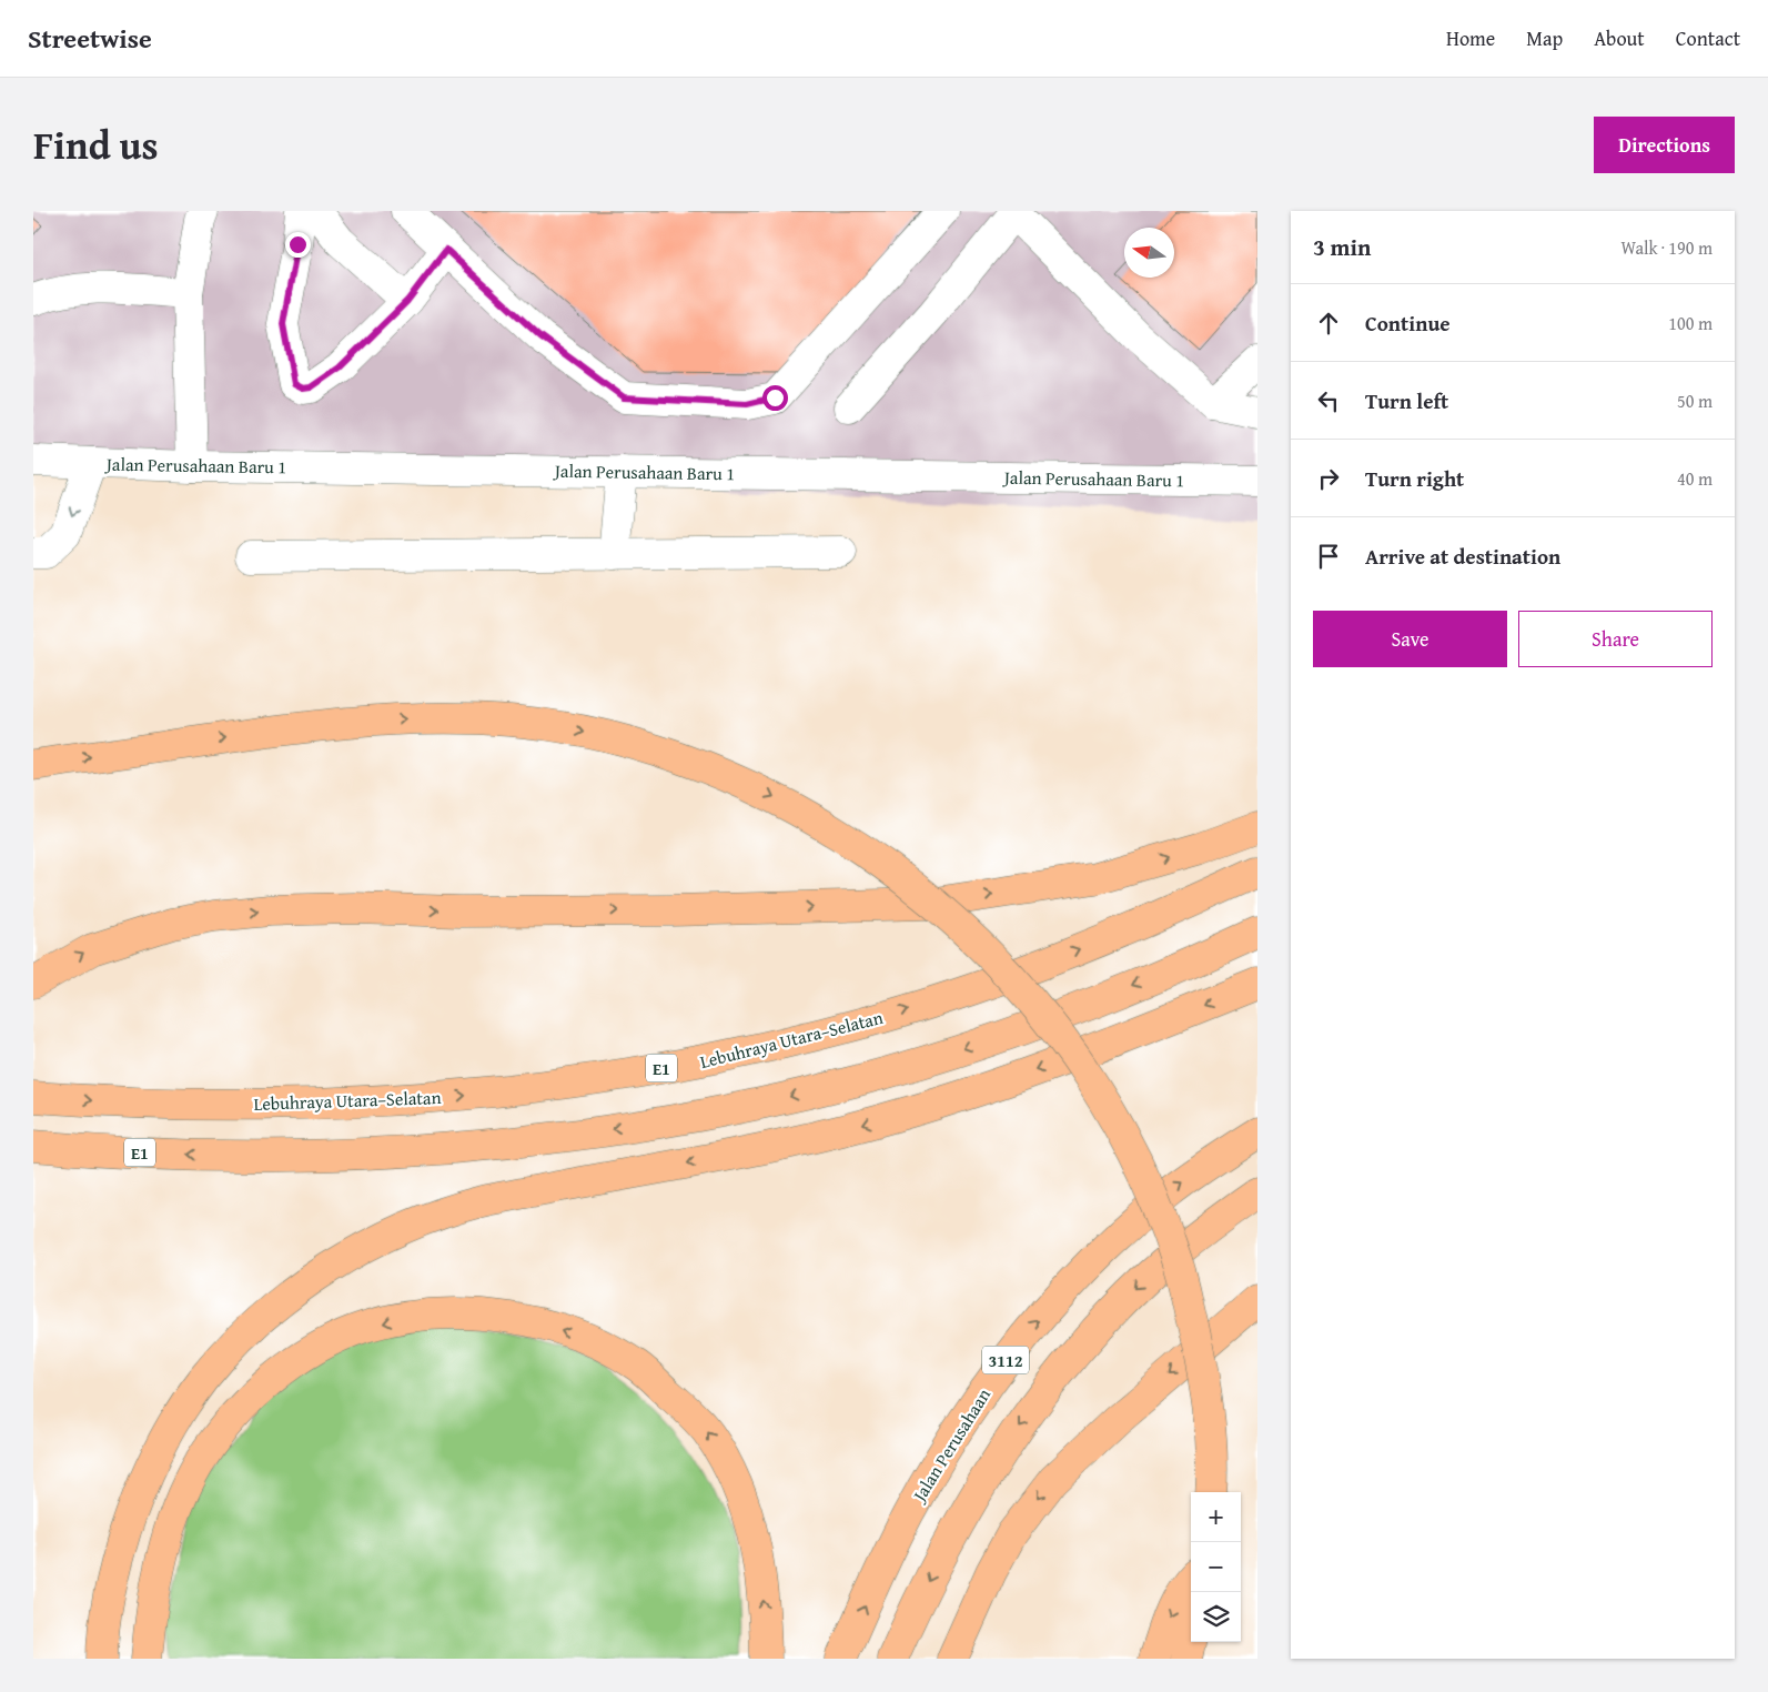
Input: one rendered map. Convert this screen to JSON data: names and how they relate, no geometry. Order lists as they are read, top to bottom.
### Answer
{
  "streets": {
    "main road": [
      "Lebuhraya Utara–Selatan",
      "E1",
      "3112",
      "Jalan Perusahaan"
    ],
    "street": ["Jalan Perusahaan Baru 1"]
  },
  "north": "left",
  "page": {
    "header": "Streetwise",
    "nav": [
      "Home",
      "Map",
      "About",
      "Contact"
    ],
    "title": "Find us",
    "buttons": [
      "Directions",
      ["Save", "Share"]
    ],
    "heading": ["3 min", "Walk · 190 m"],
    "list": [
      ["Continue", "100 m"],
      ["Turn left", "50 m"],
      ["Turn right", "40 m"],
      "Arrive at destination"
    ],
    "map_buttons": ["+", "−"]
  }
}
